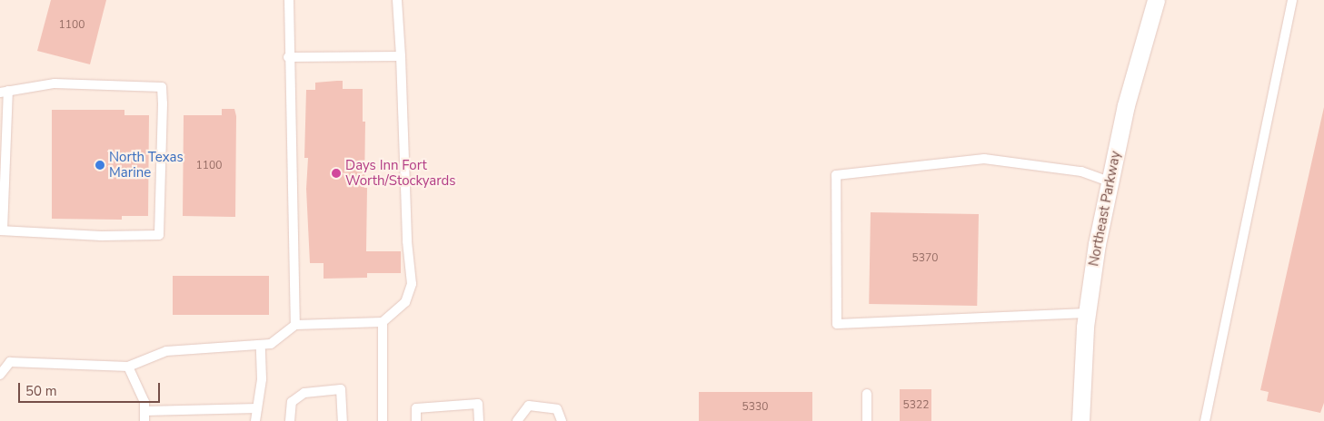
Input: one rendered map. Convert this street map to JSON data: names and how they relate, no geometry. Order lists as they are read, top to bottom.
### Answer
{
  "streets": {
    "street": ["Northeast Parkway"]
  },
  "places": ["North Texas Marine", "Days Inn Fort Worth/Stockyards"],
  "house_numbers": [
    "1100",
    "1100",
    "5370",
    "5322",
    "5330"
  ],
  "scale_bar": "50 m"
}
